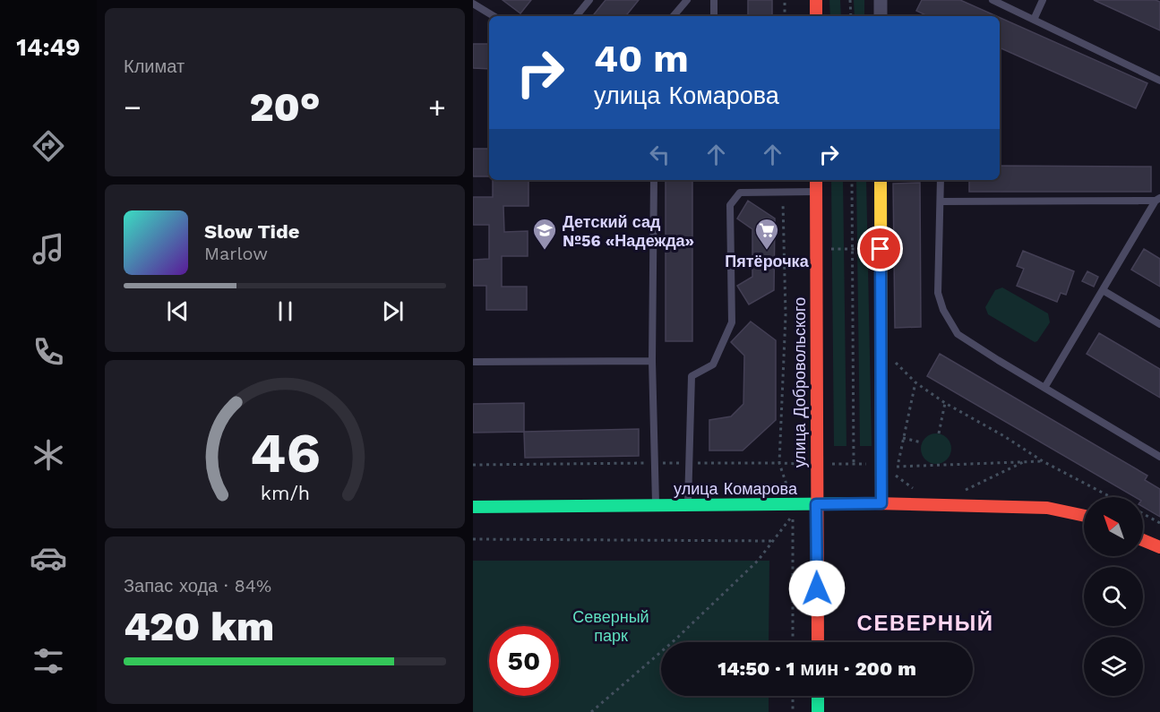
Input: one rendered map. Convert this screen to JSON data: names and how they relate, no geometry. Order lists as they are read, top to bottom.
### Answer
{
  "streets": {
    "main road": ["улица Добровольского", "улица Комарова"]
  },
  "crossings": [
    ["улица Добровольского", "улица Комарова"]
  ],
  "districts": ["СЕВЕРНЫЙ"],
  "parks": ["Северный парк"],
  "places": {
    "school or university": ["Детский сад №56 «Надежда»"],
    "supermarket": ["Пятёрочка"]
  },
  "north": "top left",
  "page": {
    "tabs": "14:49",
    "tile": [
      "Климат",
      ["Запас хода · 84%", "420 km"]
    ],
    "turn": ["40 m", "улица Комарова"],
    "heat": ["−", "20°", "+"],
    "song": ["Slow Tide", "Marlow"],
    "limit": "50",
    "trip": "14:50 · 1 мин · 200 m",
    "gauge": ["46", "km/h"]
  }
}
